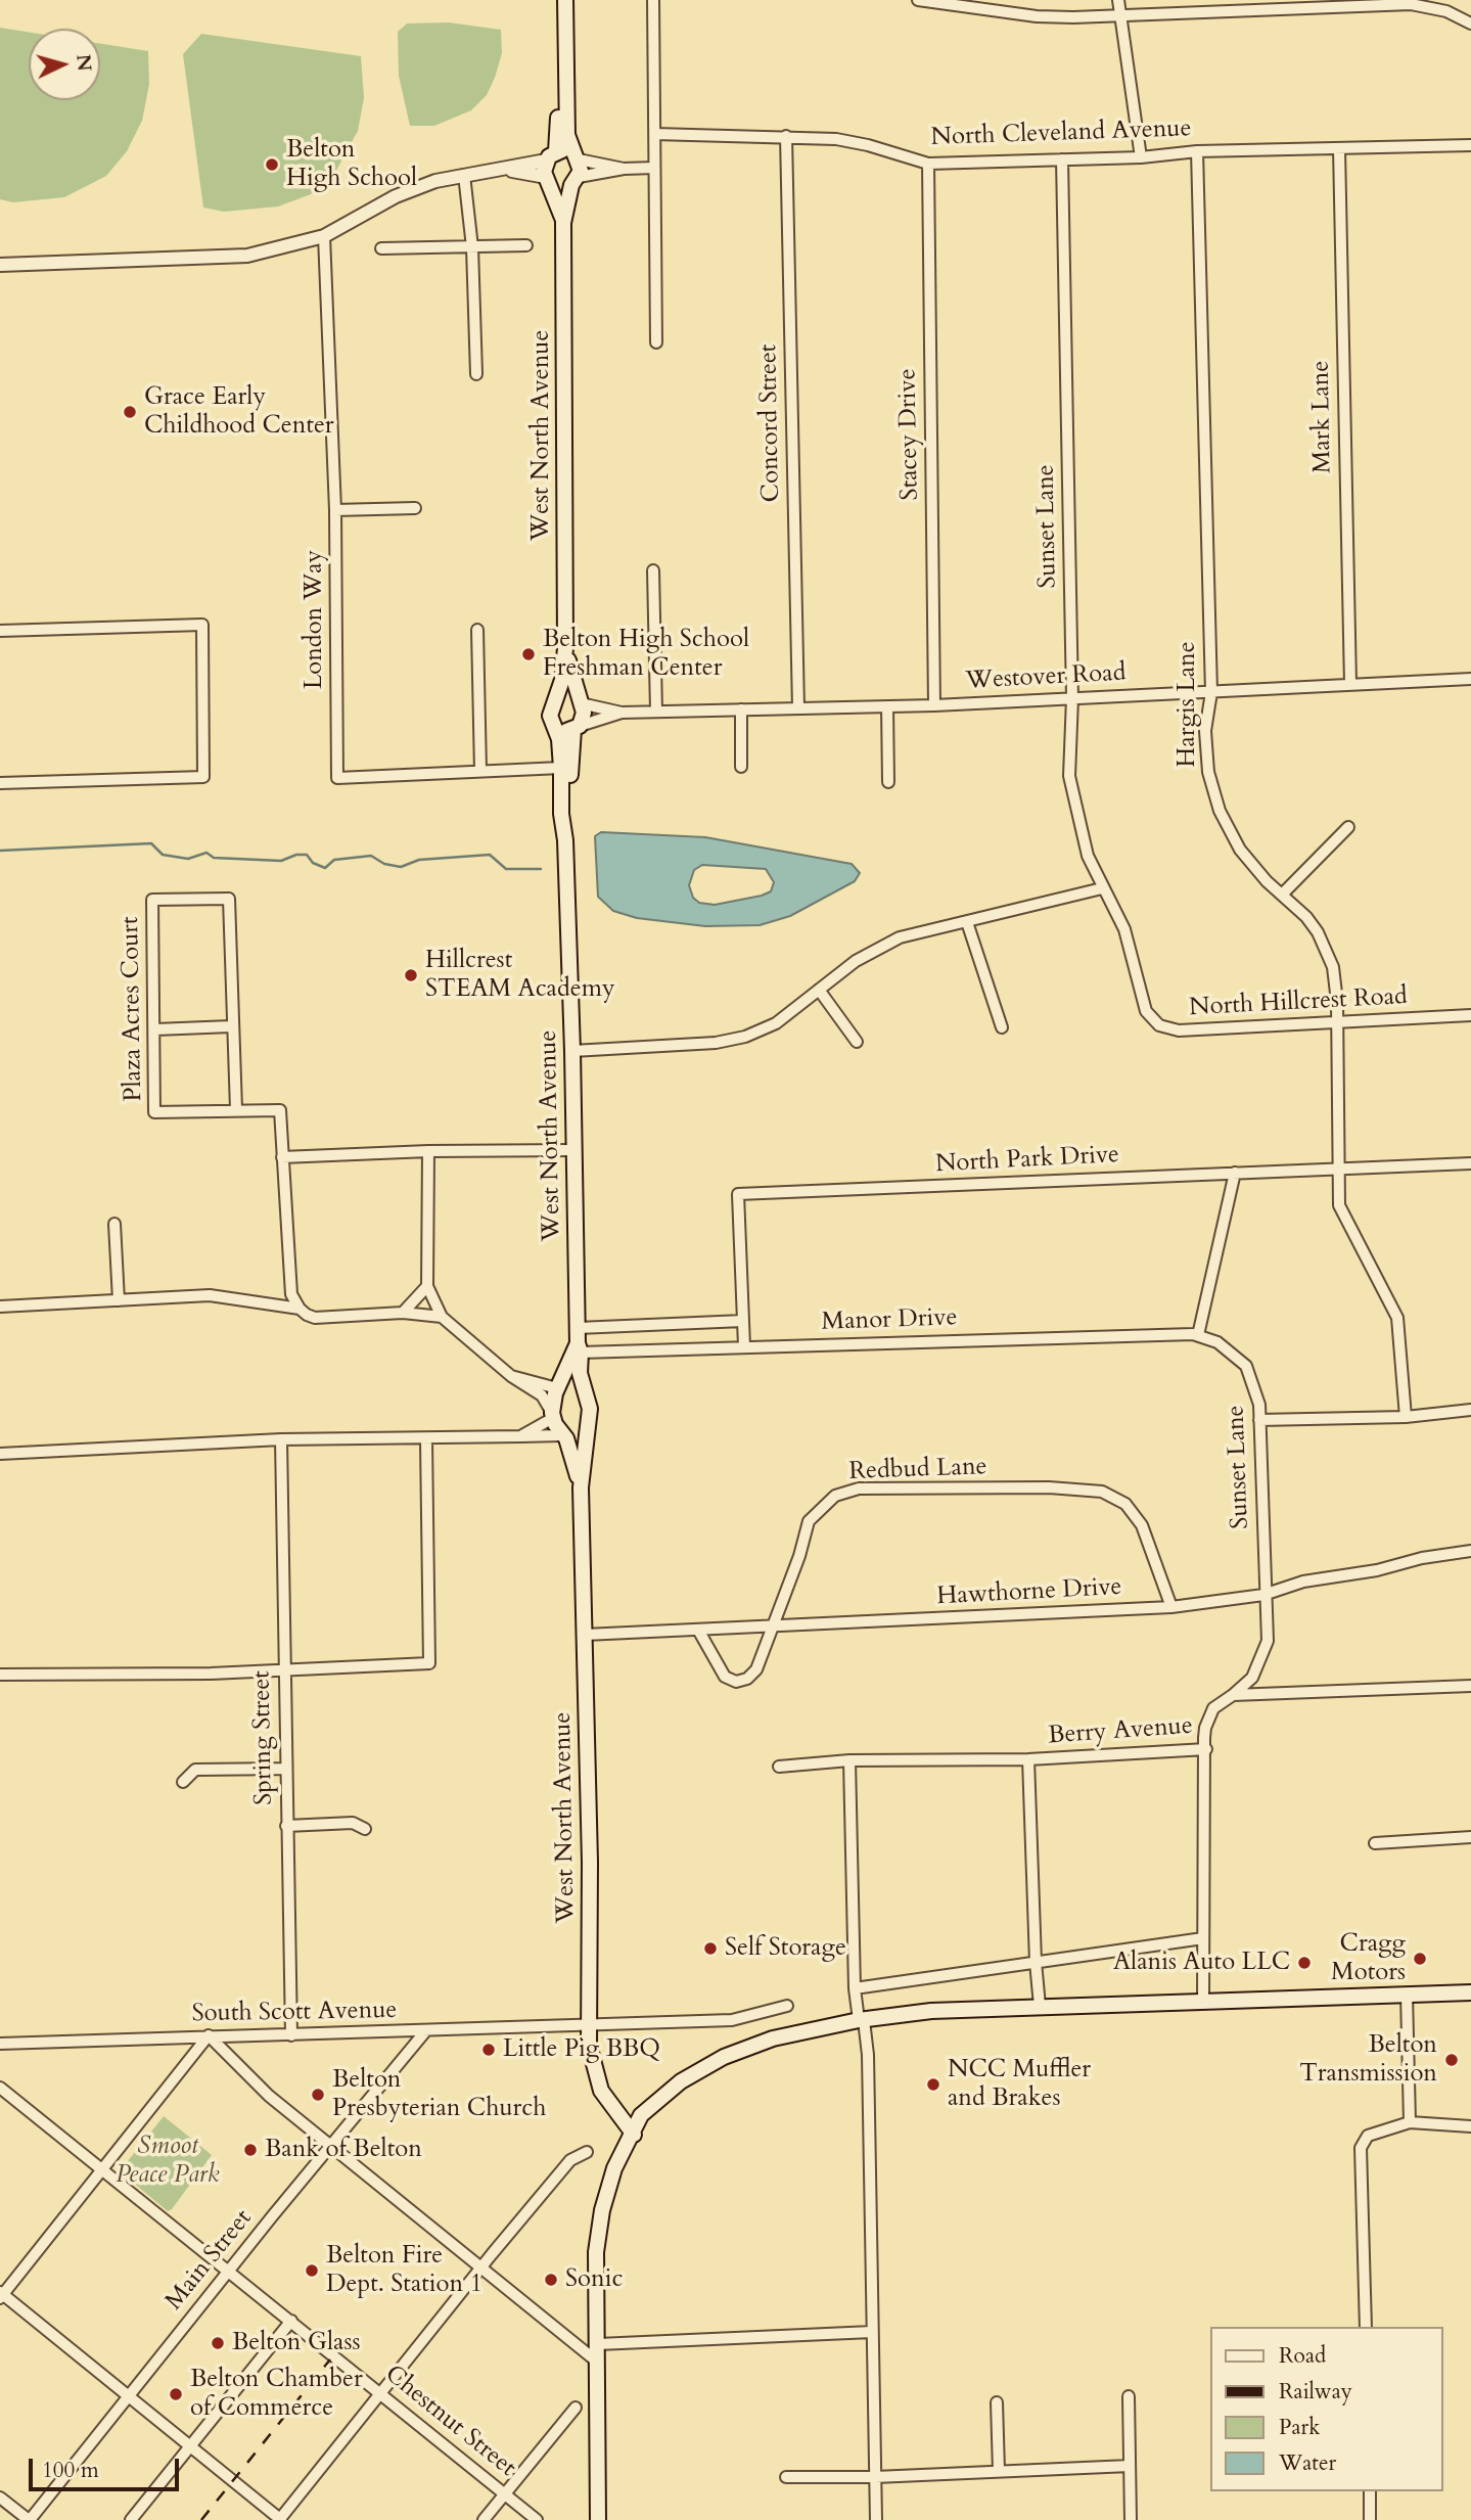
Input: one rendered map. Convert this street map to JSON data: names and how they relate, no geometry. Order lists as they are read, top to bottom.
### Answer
{
  "streets": {
    "main road": ["West North Avenue"],
    "street": [
      "North Cleveland Avenue",
      "Mark Lane",
      "Concord Street",
      "Stacey Drive",
      "Sunset Lane",
      "London Way",
      "Westover Road",
      "Hargis Lane",
      "North Hillcrest Road",
      "Plaza Acres Court",
      "North Park Drive",
      "Manor Drive",
      "Redbud Lane",
      "Hawthorne Drive",
      "Berry Avenue",
      "Spring Street",
      "South Scott Avenue",
      "Main Street",
      "Chestnut Street"
    ]
  },
  "crossings": [
    ["North Cleveland Avenue", "Mark Lane"],
    ["North Cleveland Avenue", "Concord Street"],
    ["North Cleveland Avenue", "Stacey Drive"],
    ["North Cleveland Avenue", "Sunset Lane"],
    ["North Cleveland Avenue", "Hargis Lane"],
    ["Mark Lane", "Westover Road"],
    ["Concord Street", "Westover Road"],
    ["Stacey Drive", "Westover Road"],
    ["West North Avenue", "London Way"],
    ["West North Avenue", "Westover Road"],
    ["West North Avenue", "Manor Drive"],
    ["West North Avenue", "Hawthorne Drive"],
    ["West North Avenue", "South Scott Avenue"],
    ["Sunset Lane", "Westover Road"],
    ["Sunset Lane", "North Hillcrest Road"],
    ["Sunset Lane", "Manor Drive"],
    ["Sunset Lane", "Hawthorne Drive"],
    ["Sunset Lane", "Berry Avenue"],
    ["Westover Road", "Hargis Lane"],
    ["Hargis Lane", "North Hillcrest Road"],
    ["Hargis Lane", "North Park Drive"],
    ["North Park Drive", "Manor Drive"],
    ["Redbud Lane", "Hawthorne Drive"],
    ["Spring Street", "South Scott Avenue"],
    ["South Scott Avenue", "Main Street"],
    ["Main Street", "Chestnut Street"]
  ],
  "parks": ["Smoot Peace Park"],
  "places": [
    "Belton High School",
    "Grace Early Childhood Center",
    "Belton High School Freshman Center",
    "Hillcrest STEAM Academy",
    "Self Storage",
    "Cragg Motors",
    "Alanis Auto LLC",
    "Little Pig BBQ",
    "Belton Transmission",
    "NCC Muffler and Brakes",
    "Belton Presbyterian Church",
    "Bank of Belton",
    "Belton Fire Dept. Station 1",
    "Sonic",
    "Belton Glass",
    "Belton Chamber of Commerce"
  ],
  "legend": [
    "Road",
    "Railway",
    "Park",
    "Water"
  ],
  "scale_bar": "100 m",
  "north": "right"
}
